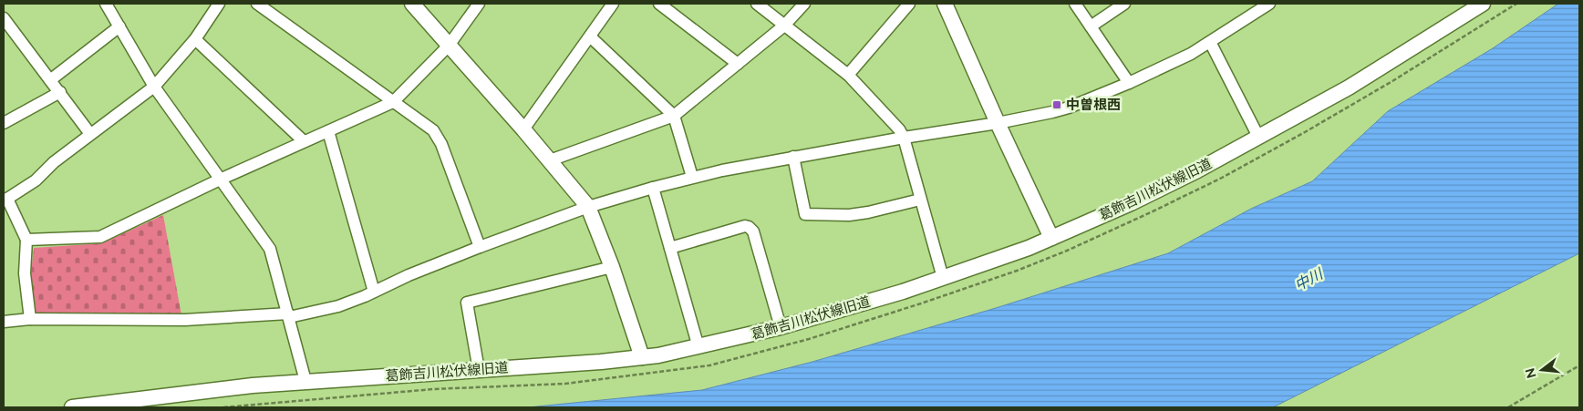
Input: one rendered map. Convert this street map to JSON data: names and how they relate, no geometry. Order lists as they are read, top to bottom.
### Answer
{
  "streets": {
    "street": ["葛飾吉川松伏線旧道"]
  },
  "water": ["中川"],
  "places": {
    "transit": ["中曽根西"]
  },
  "north": "left"
}
